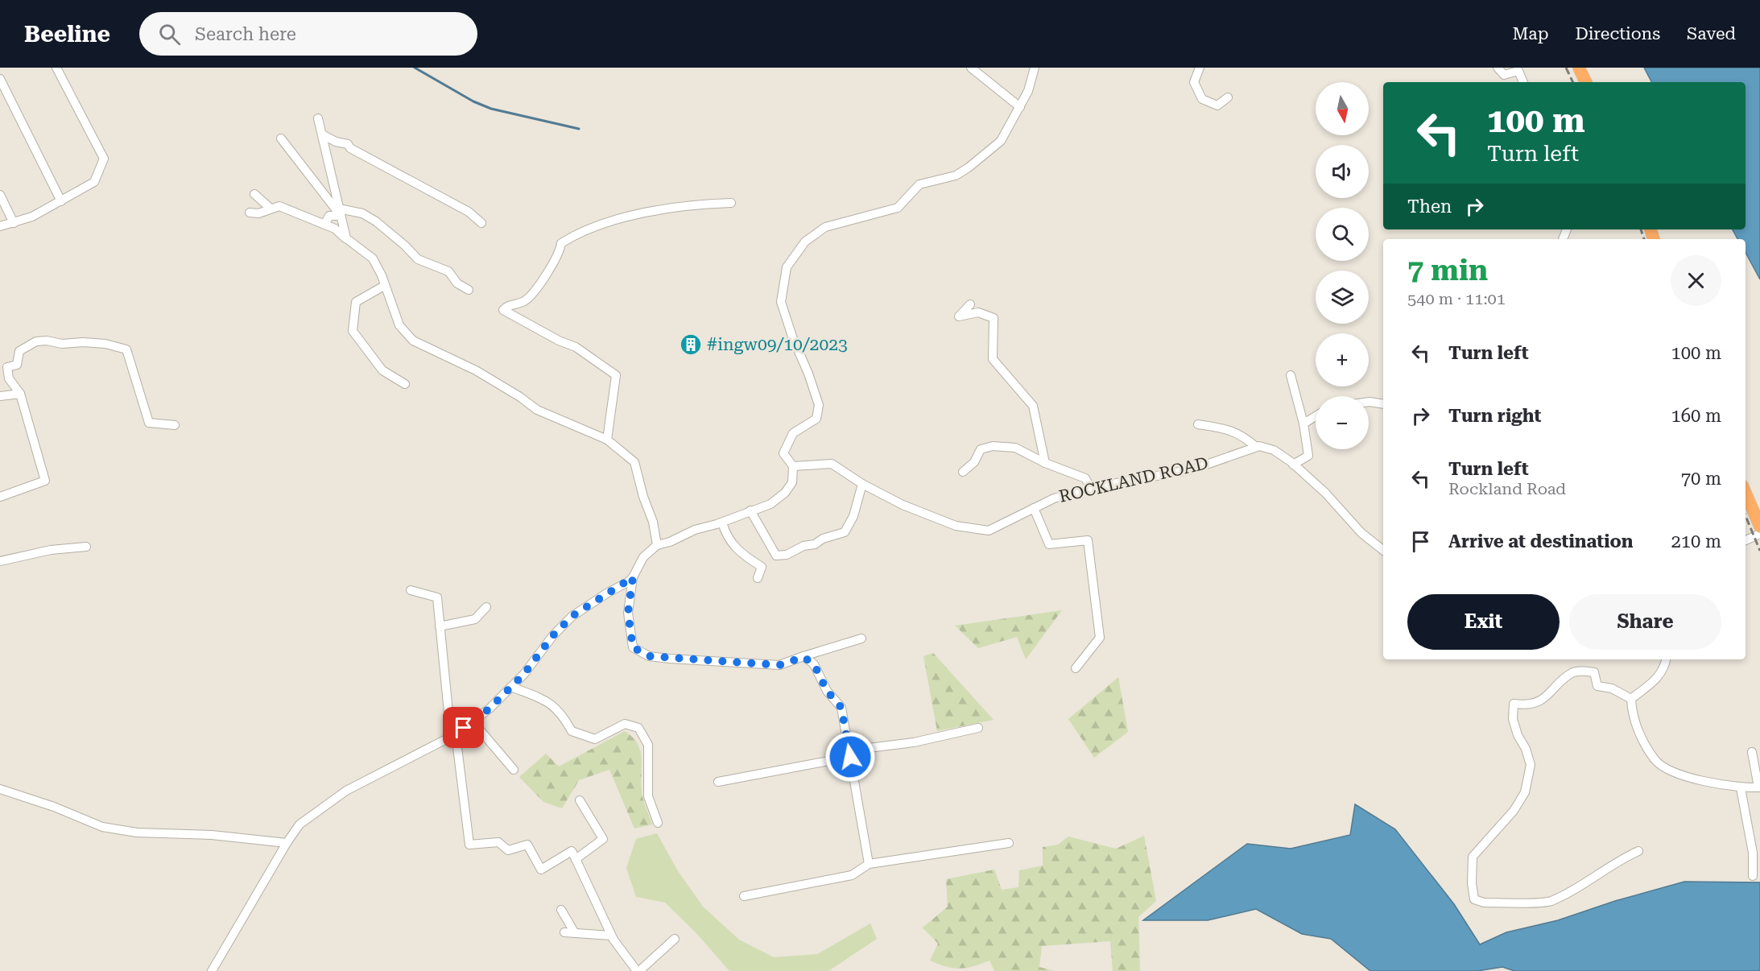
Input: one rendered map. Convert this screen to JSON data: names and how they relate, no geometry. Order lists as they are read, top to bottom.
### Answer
{
  "streets": {
    "street": ["ROCKLAND ROAD"]
  },
  "places": {
    "building": ["#ingw09/10/2023"]
  },
  "north": "bottom",
  "page": {
    "header": "Beeline",
    "search": "Search here",
    "nav": ["Map", "Directions", "Saved"],
    "map_buttons": ["+", "−"],
    "turn": ["100 m", "Turn left"],
    "then": "Then",
    "heading": ["7 min", "540 m · 11:01"],
    "list": [
      {
        "name": "Turn left",
        "value": "100 m"
      },
      {
        "name": "Turn right",
        "value": "160 m"
      },
      {
        "name": "Turn left",
        "note": "Rockland Road",
        "value": "70 m"
      },
      {
        "name": "Arrive at destination",
        "value": "210 m"
      }
    ],
    "buttons": ["Exit", "Share"]
  }
}
